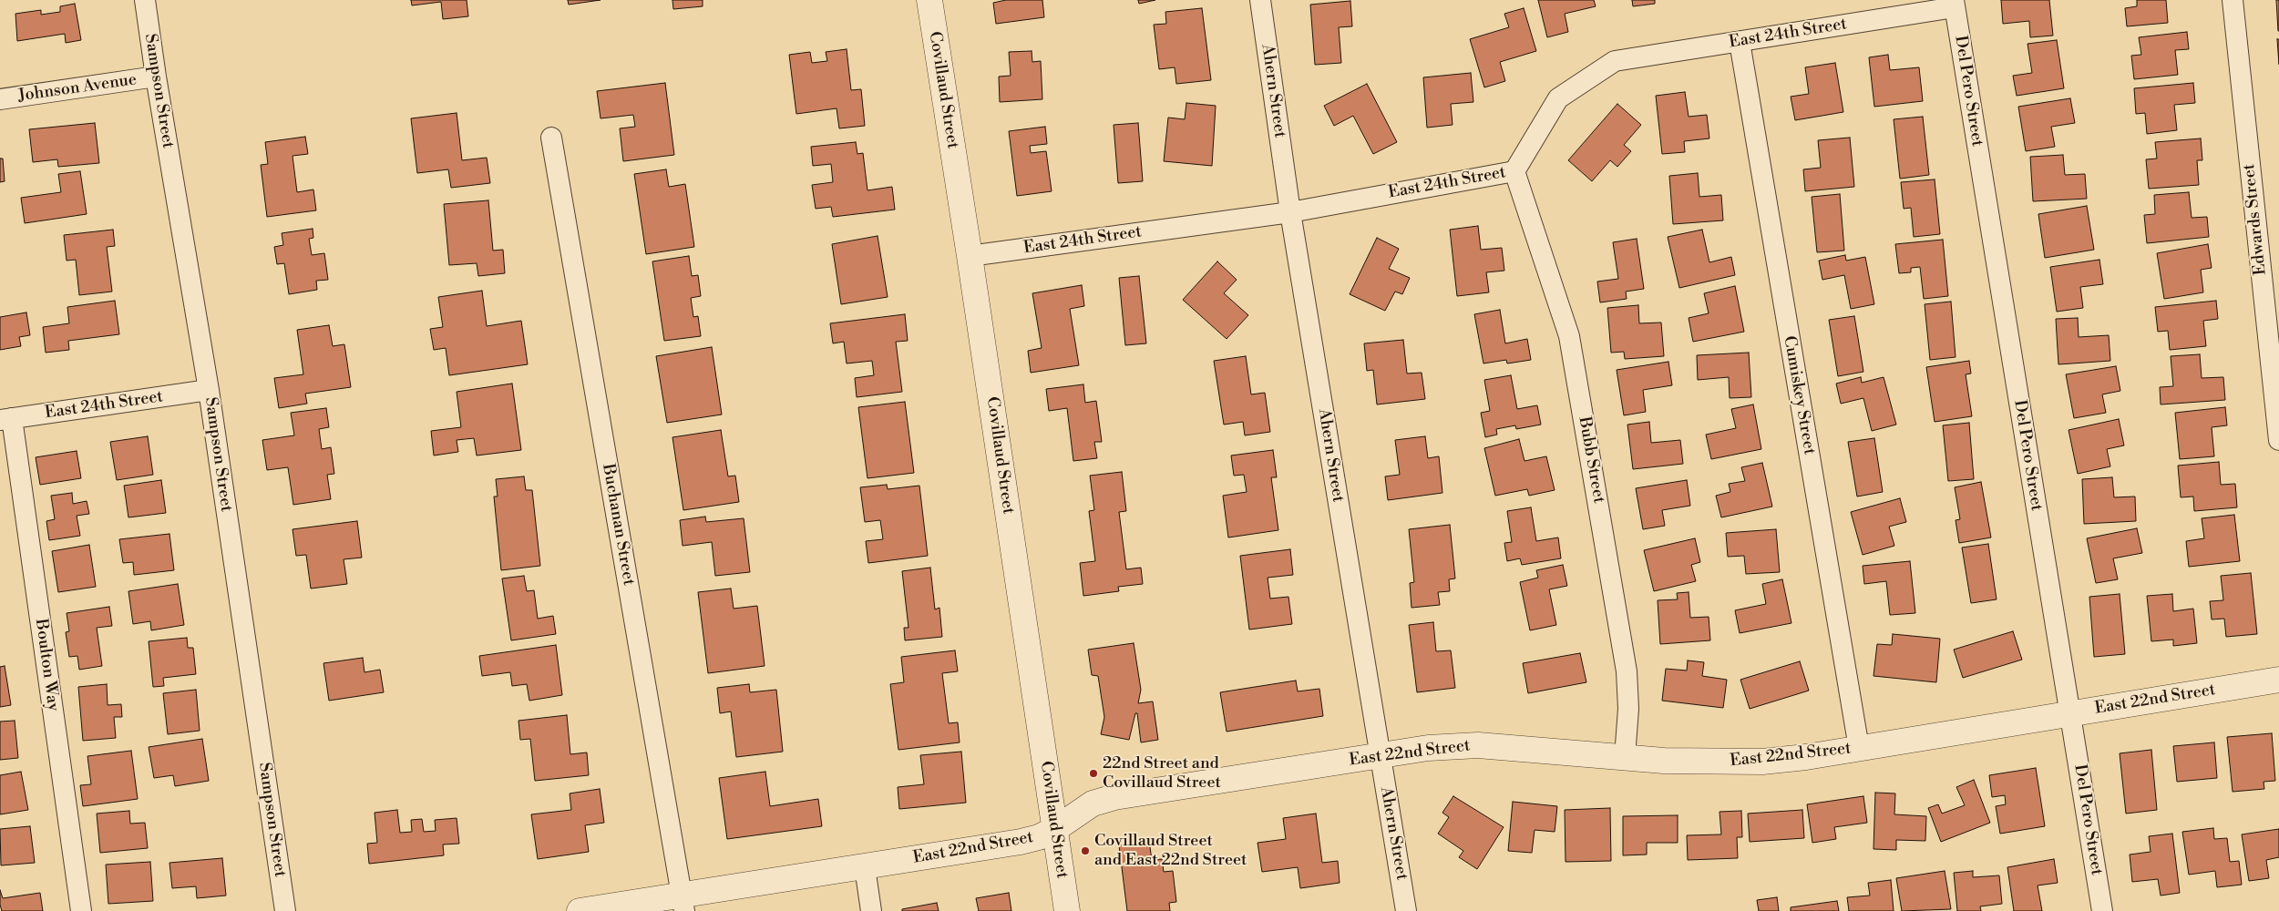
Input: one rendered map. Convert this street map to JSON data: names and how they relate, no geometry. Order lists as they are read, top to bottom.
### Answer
{
  "streets": {
    "street": [
      "East 24th Street",
      "Johnson Avenue",
      "Covillaud Street",
      "Sampson Street",
      "Ahern Street",
      "Del Pero Street",
      "Edwards Street",
      "Cumiskey Street",
      "Bubb Street",
      "Buchanan Street",
      "Boulton Way",
      "East 22nd Street"
    ]
  },
  "crossings": [
    ["East 24th Street", "Covillaud Street"],
    ["East 24th Street", "Sampson Street"],
    ["East 24th Street", "Ahern Street"],
    ["East 24th Street", "Del Pero Street"],
    ["East 24th Street", "Cumiskey Street"],
    ["East 24th Street", "Bubb Street"],
    ["East 24th Street", "Boulton Way"],
    ["Johnson Avenue", "Sampson Street"],
    ["Covillaud Street", "East 22nd Street"],
    ["Ahern Street", "East 22nd Street"],
    ["Del Pero Street", "East 22nd Street"],
    ["Cumiskey Street", "East 22nd Street"],
    ["Bubb Street", "East 22nd Street"],
    ["Buchanan Street", "East 22nd Street"]
  ],
  "places": ["22nd Street and Covillaud Street", "Covillaud Street and East 22nd Street"]
}
